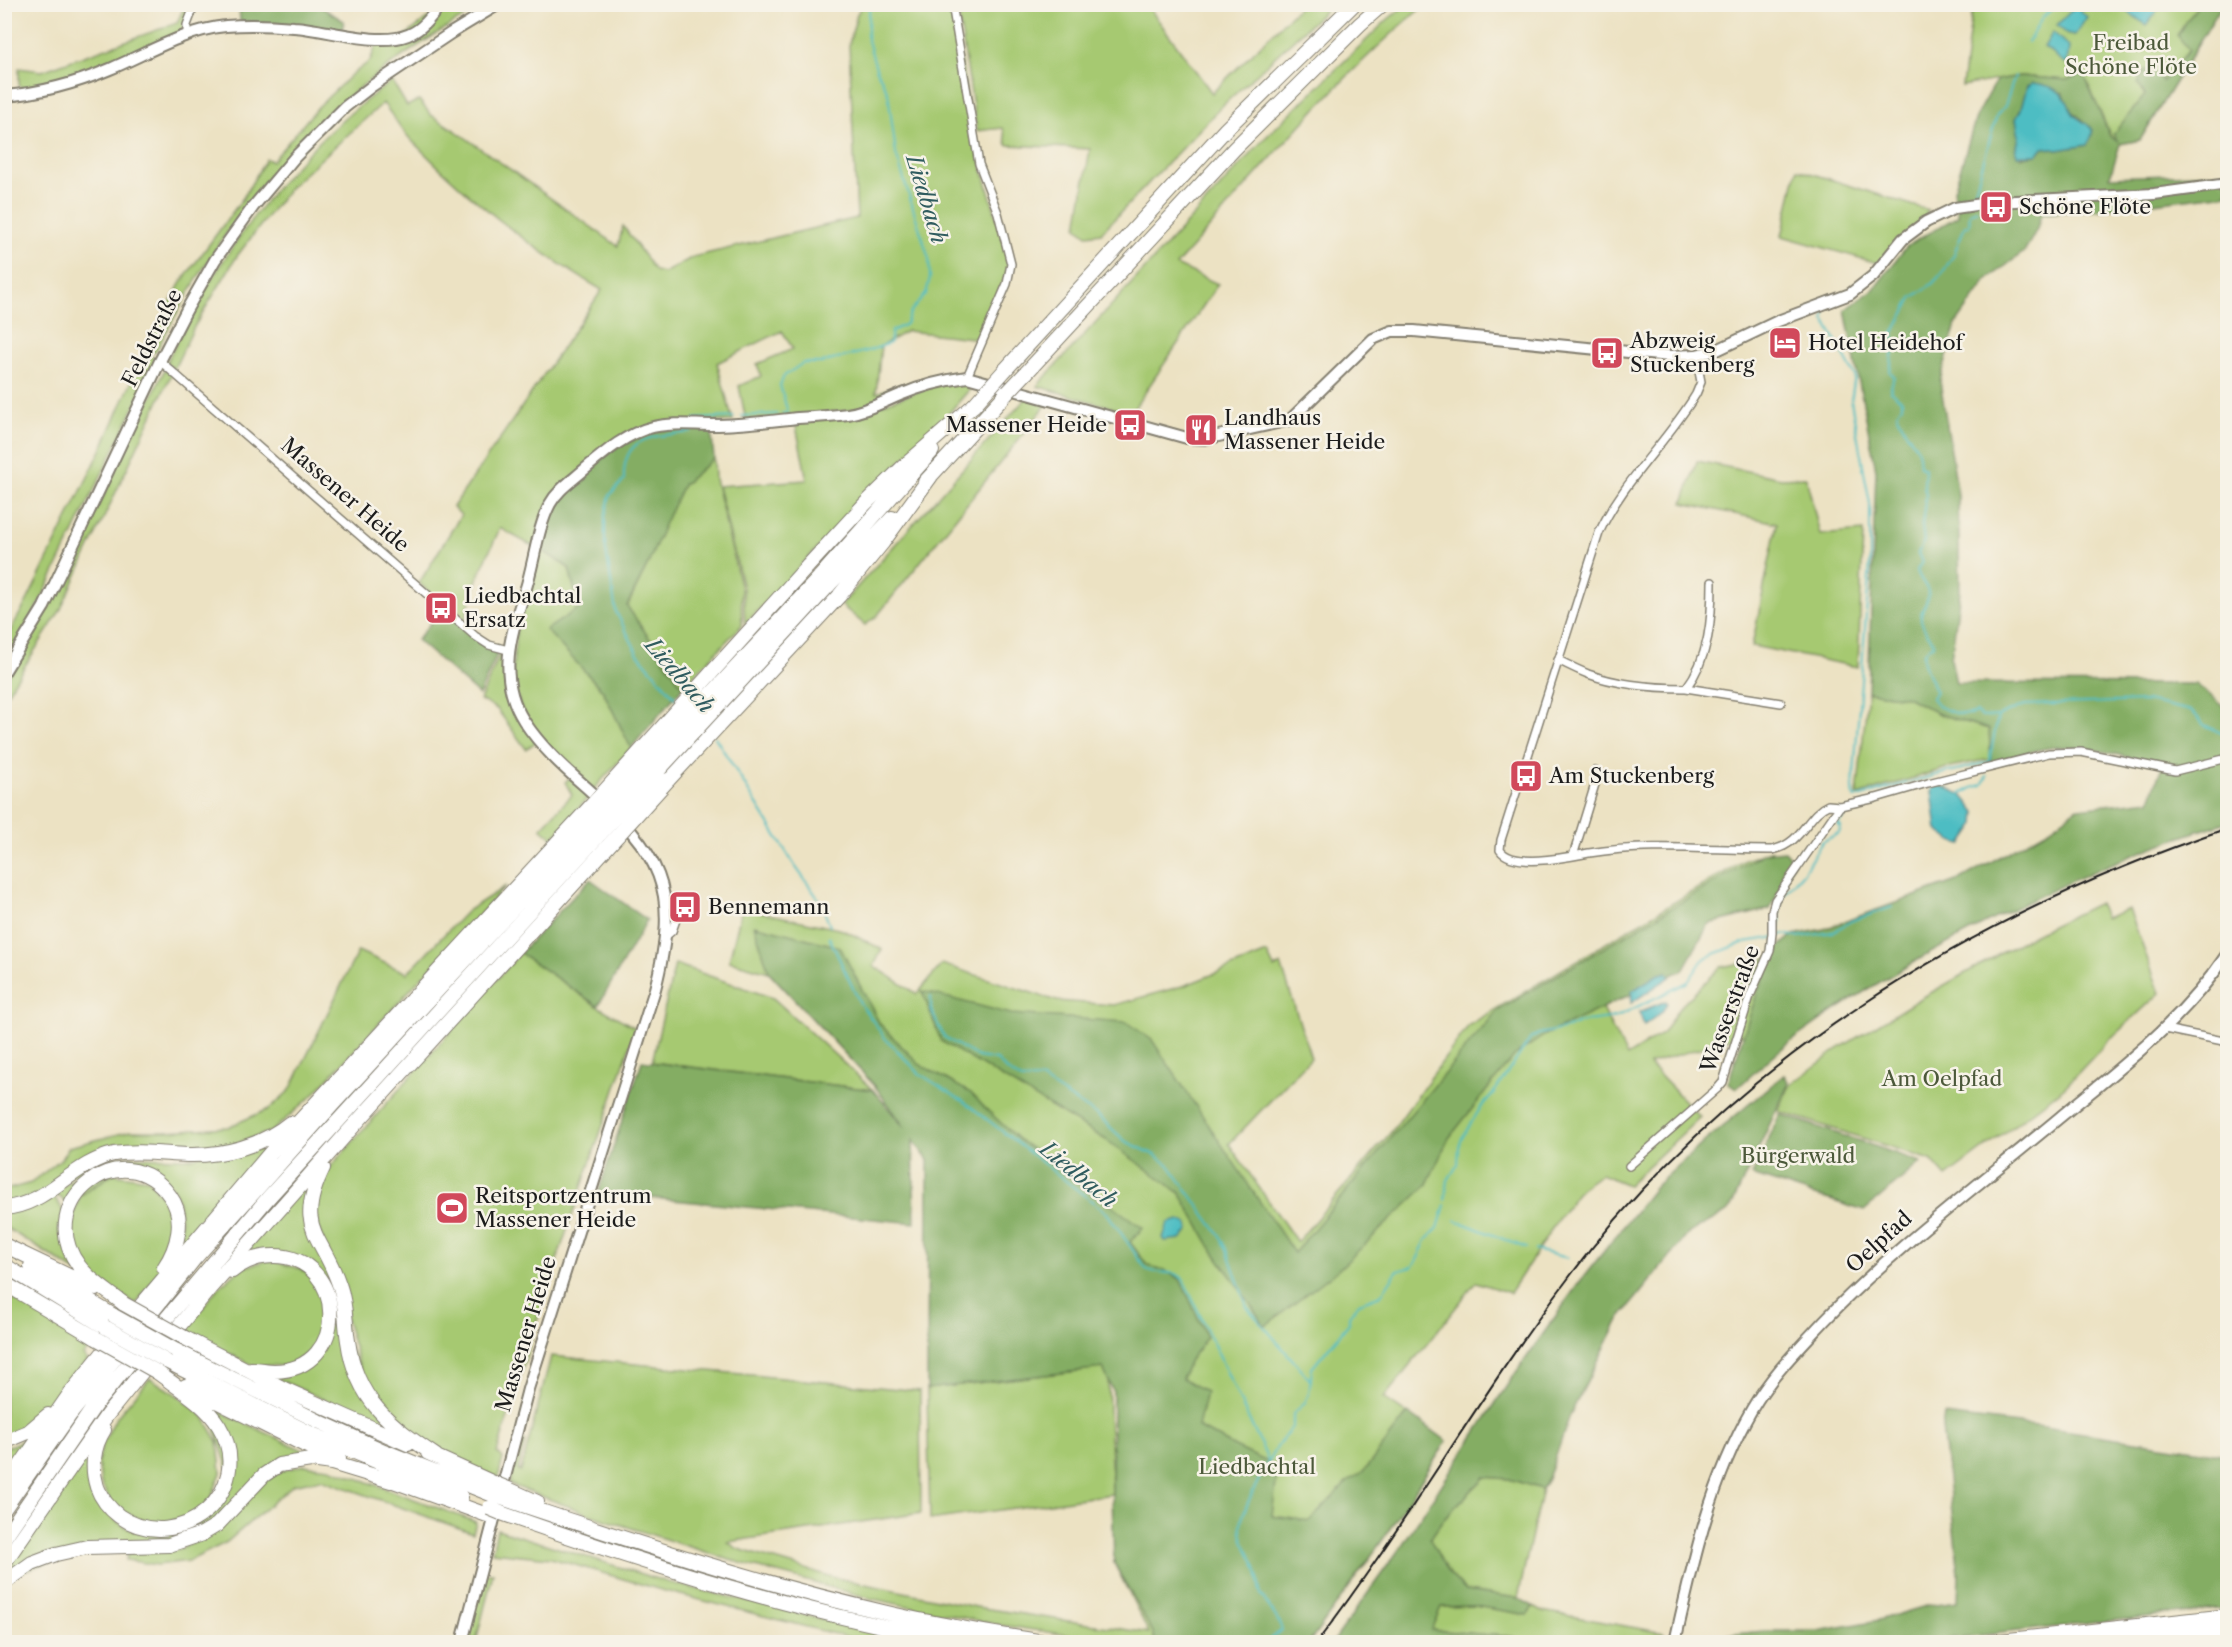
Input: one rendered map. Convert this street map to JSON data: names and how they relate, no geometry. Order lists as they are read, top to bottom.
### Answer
{
  "streets": {
    "street": [
      "Feldstraße",
      "Massener Heide",
      "Wasserstraße",
      "Oelpfad"
    ]
  },
  "crossings": [
    ["Feldstraße", "Massener Heide"]
  ],
  "water": ["Liedbach"],
  "parks": [
    "Freibad Schöne Flöte",
    "Am Oelpfad",
    "Bürgerwald",
    "Liedbachtal"
  ],
  "places": {
    "bus stop": [
      "Schöne Flöte",
      "Abzweig Stuckenberg",
      "Massener Heide",
      "Liedbachtal Ersatz",
      "Am Stuckenberg",
      "Bennemann"
    ],
    "hotel": ["Hotel Heidehof"],
    "restaurant": ["Landhaus Massener Heide"],
    "sports": ["Reitsportzentrum Massener Heide"]
  }
}
